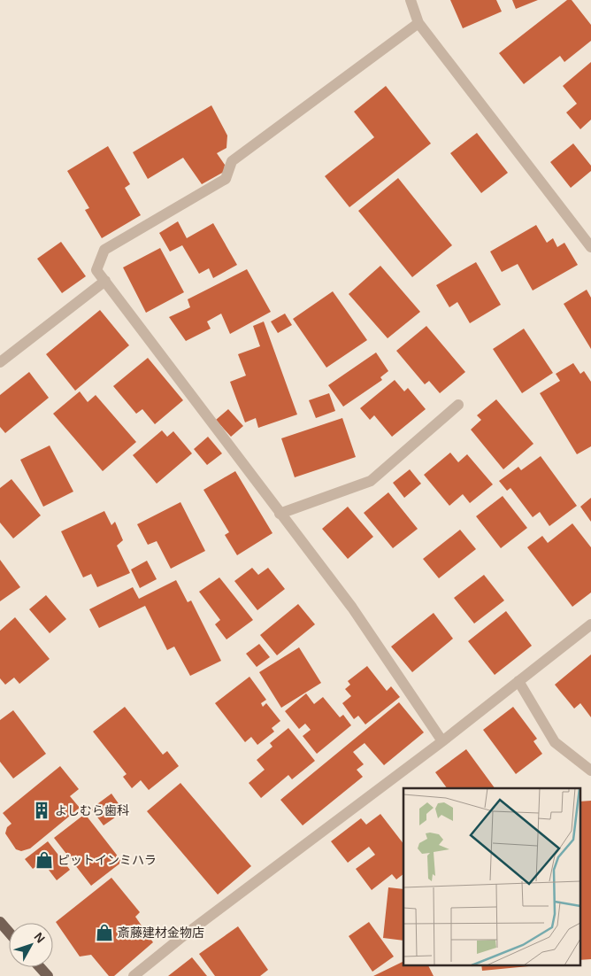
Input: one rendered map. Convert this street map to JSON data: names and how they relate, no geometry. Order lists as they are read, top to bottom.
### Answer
{
  "places": {
    "building": ["よしむら歯科"],
    "shop": ["ピットインミハラ", "斎藤建材金物店"]
  },
  "north": "top right"
}
